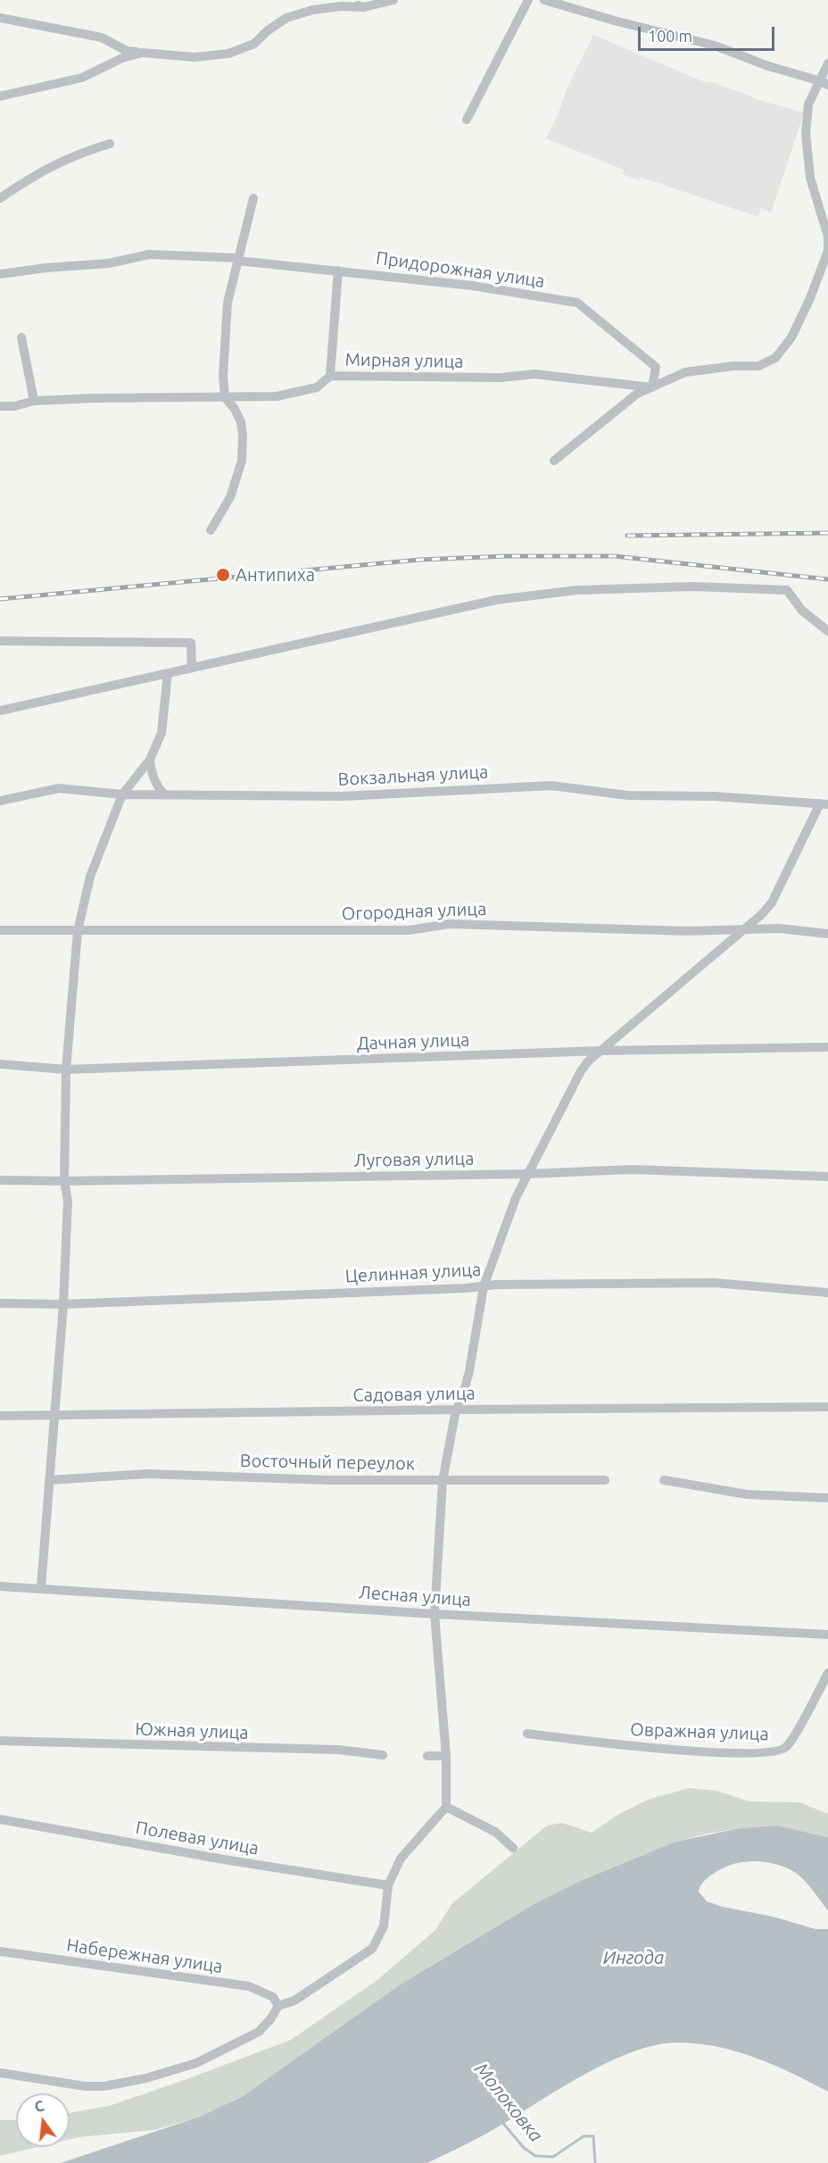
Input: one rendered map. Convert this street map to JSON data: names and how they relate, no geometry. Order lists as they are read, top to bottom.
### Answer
{
  "streets": {
    "street": [
      "Придорожная улица",
      "Мирная улица",
      "Вокзальная улица",
      "Огородная улица",
      "Дачная улица",
      "Луговая улица",
      "Целинная улица",
      "Садовая улица",
      "Восточный переулок",
      "Лесная улица",
      "Южная улица",
      "Овражная улица",
      "Полевая улица",
      "Набережная улица"
    ]
  },
  "crossings": [
    ["Придорожная улица", "Мирная улица"]
  ],
  "water": ["Ингода", "Молоковка"],
  "places": ["Антипиха"],
  "scale_bar": "100 m",
  "north": "top"
}
